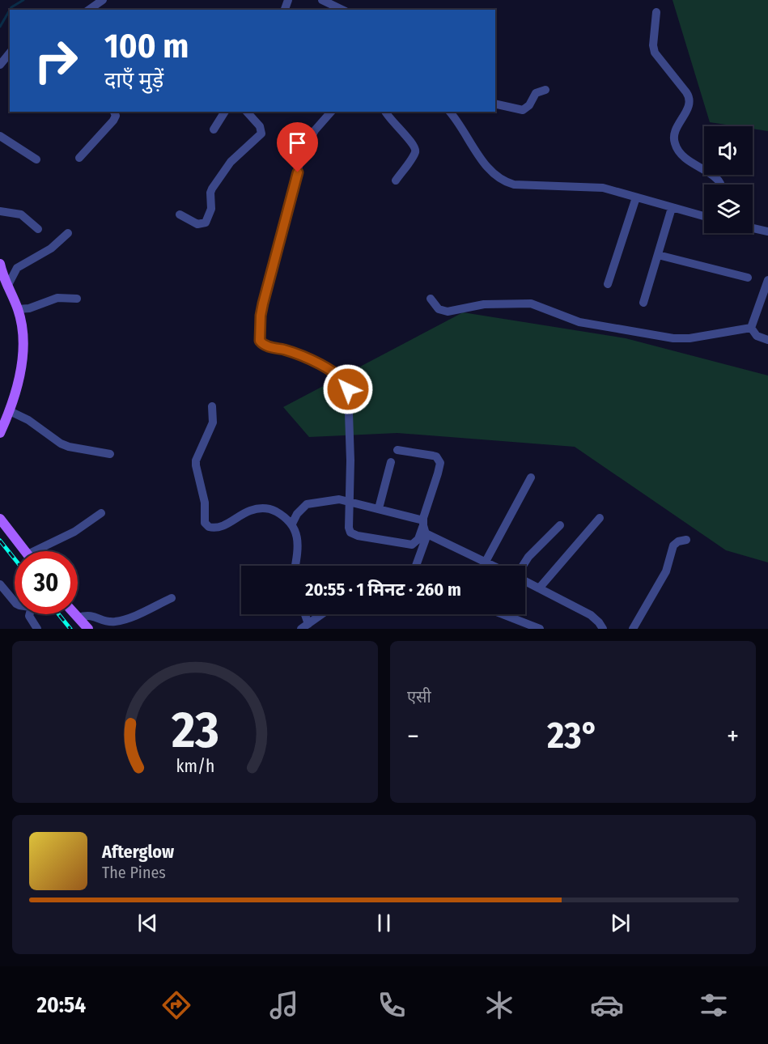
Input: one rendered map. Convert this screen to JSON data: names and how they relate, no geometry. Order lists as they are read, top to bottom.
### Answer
{
  "page": {
    "turn": ["100 m", "दाएँ मुड़ें"],
    "limit": "30",
    "trip": "20:55 · 1 मिनट · 260 m",
    "tile": "एसी",
    "heat": ["−", "23°", "+"],
    "song": ["Afterglow", "The Pines"],
    "tabs": "20:54",
    "gauge": ["23", "km/h"]
  }
}
